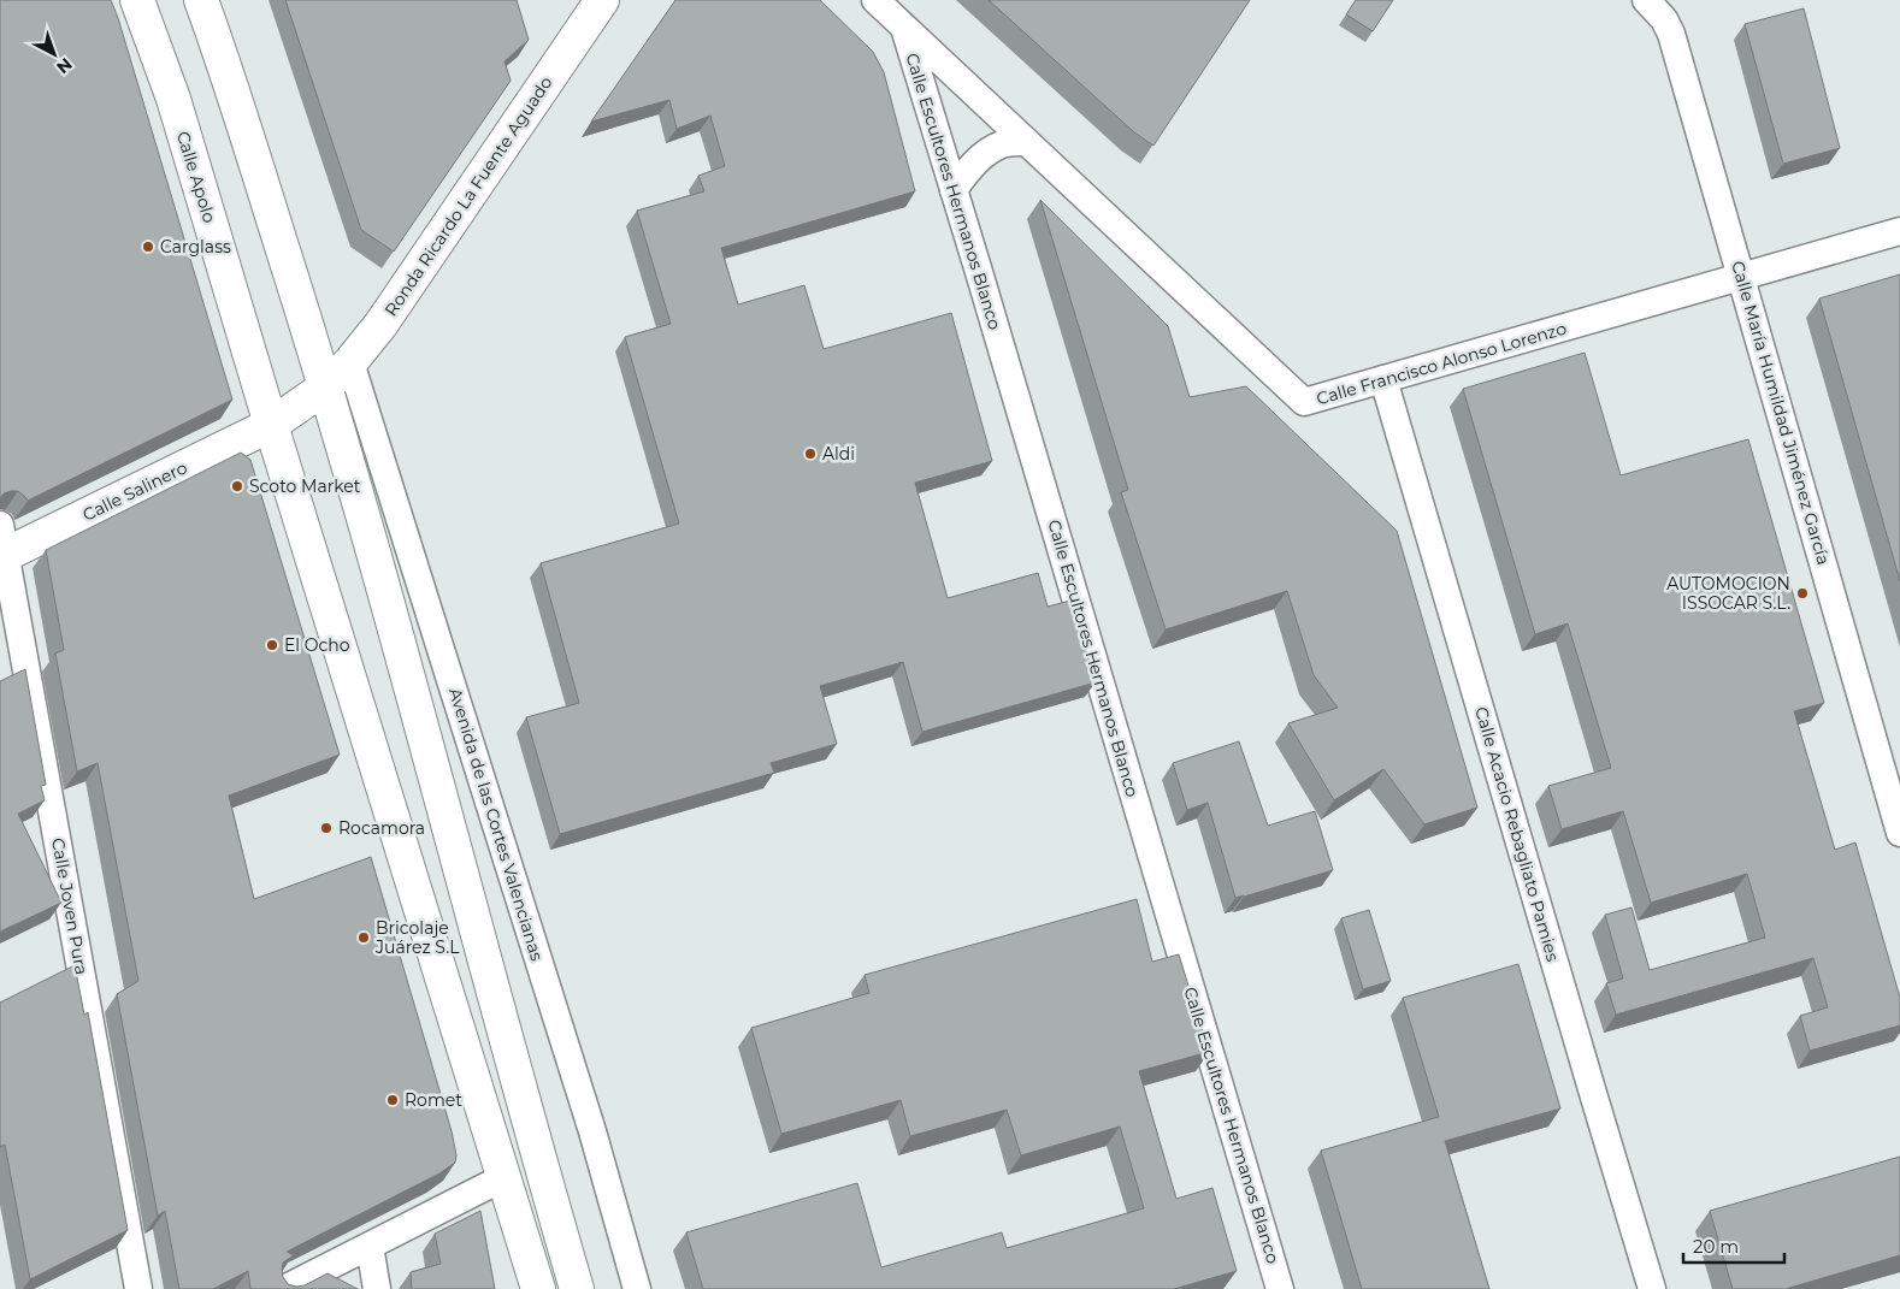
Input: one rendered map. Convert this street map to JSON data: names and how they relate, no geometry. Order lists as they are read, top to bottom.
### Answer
{
  "streets": {
    "main road": ["Calle Apolo", "Ronda Ricardo La Fuente Aguado", "Calle Salinero"],
    "street": [
      "Calle Escultores Hermanos Blanco",
      "Calle Francisco Alonso Lorenzo",
      "Calle María Humildad Jiménez García",
      "Avenida de las Cortes Valencianas",
      "Calle Acacio Rebagliato Pamies",
      "Calle Joven Pura"
    ]
  },
  "crossings": [
    ["Calle Apolo", "Calle Salinero"],
    ["Calle Escultores Hermanos Blanco", "Calle Francisco Alonso Lorenzo"],
    ["Ronda Ricardo La Fuente Aguado", "Calle Salinero"],
    ["Ronda Ricardo La Fuente Aguado", "Avenida de las Cortes Valencianas"],
    ["Calle Francisco Alonso Lorenzo", "Calle María Humildad Jiménez García"],
    ["Calle Francisco Alonso Lorenzo", "Calle Acacio Rebagliato Pamies"],
    ["Calle Salinero", "Calle Joven Pura"]
  ],
  "places": [
    "Carglass",
    "Aldi",
    "Scoto Market",
    "AUTOMOCION ISSOCAR S.L.",
    "El Ocho",
    "Rocamora",
    "Bricolaje Juárez S.L",
    "Romet"
  ],
  "scale_bar": "20 m",
  "north": "bottom right"
}
